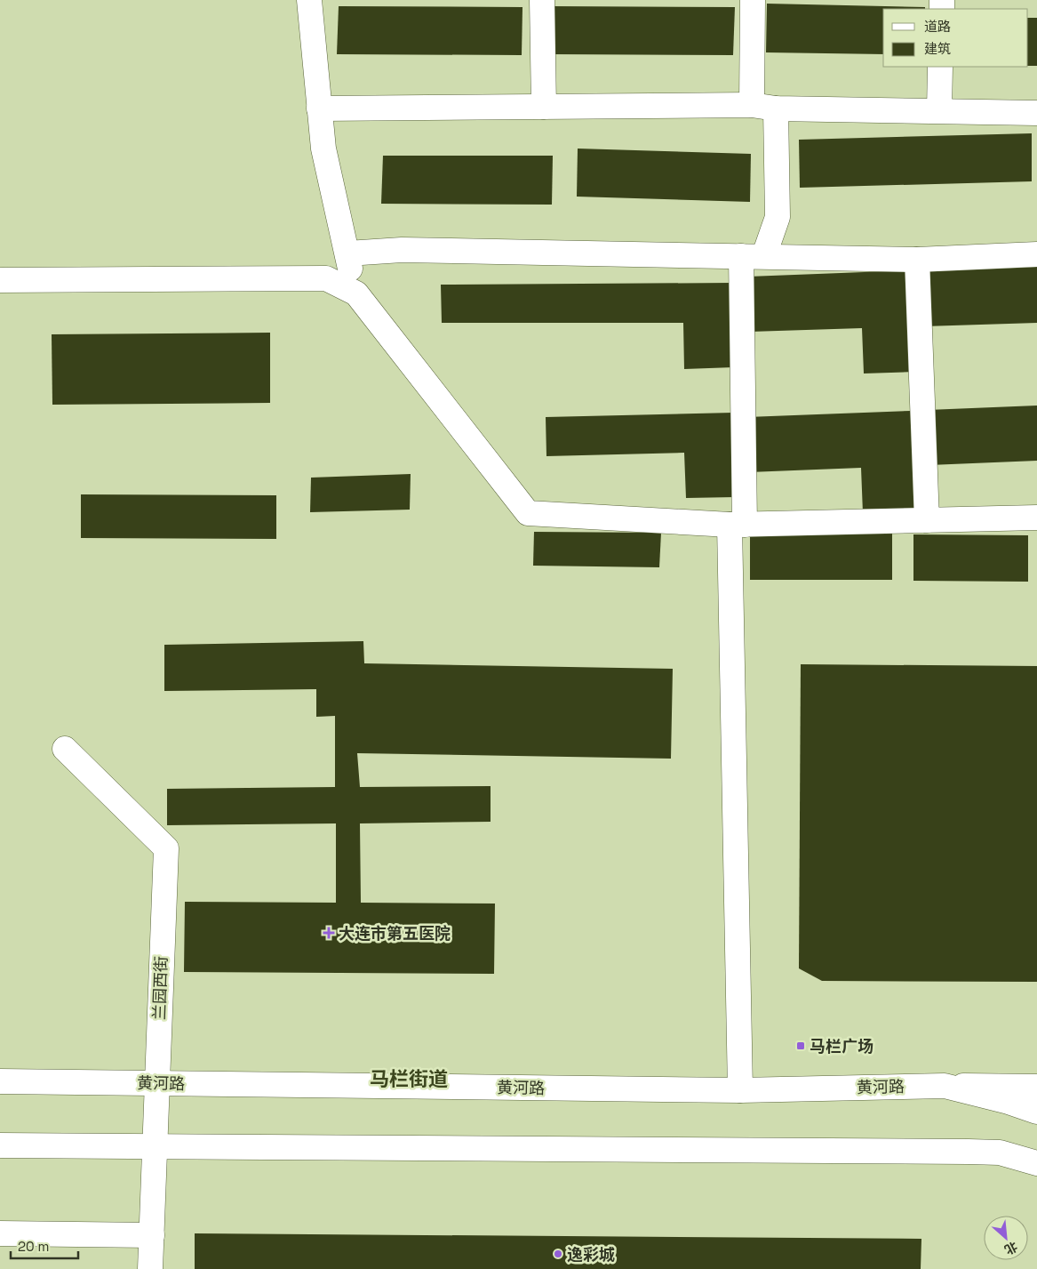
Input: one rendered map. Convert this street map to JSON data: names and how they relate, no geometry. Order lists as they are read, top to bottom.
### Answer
{
  "streets": {
    "street": ["兰园西街", "黄河路"]
  },
  "crossings": [
    ["兰园西街", "黄河路"]
  ],
  "districts": ["马栏街道"],
  "places": {
    "health": ["大连市第五医院"],
    "transit": ["马栏广场"],
    "other": ["逸彩城"]
  },
  "legend": ["道路", "建筑"],
  "scale_bar": "20 m",
  "north": "bottom right"
}
